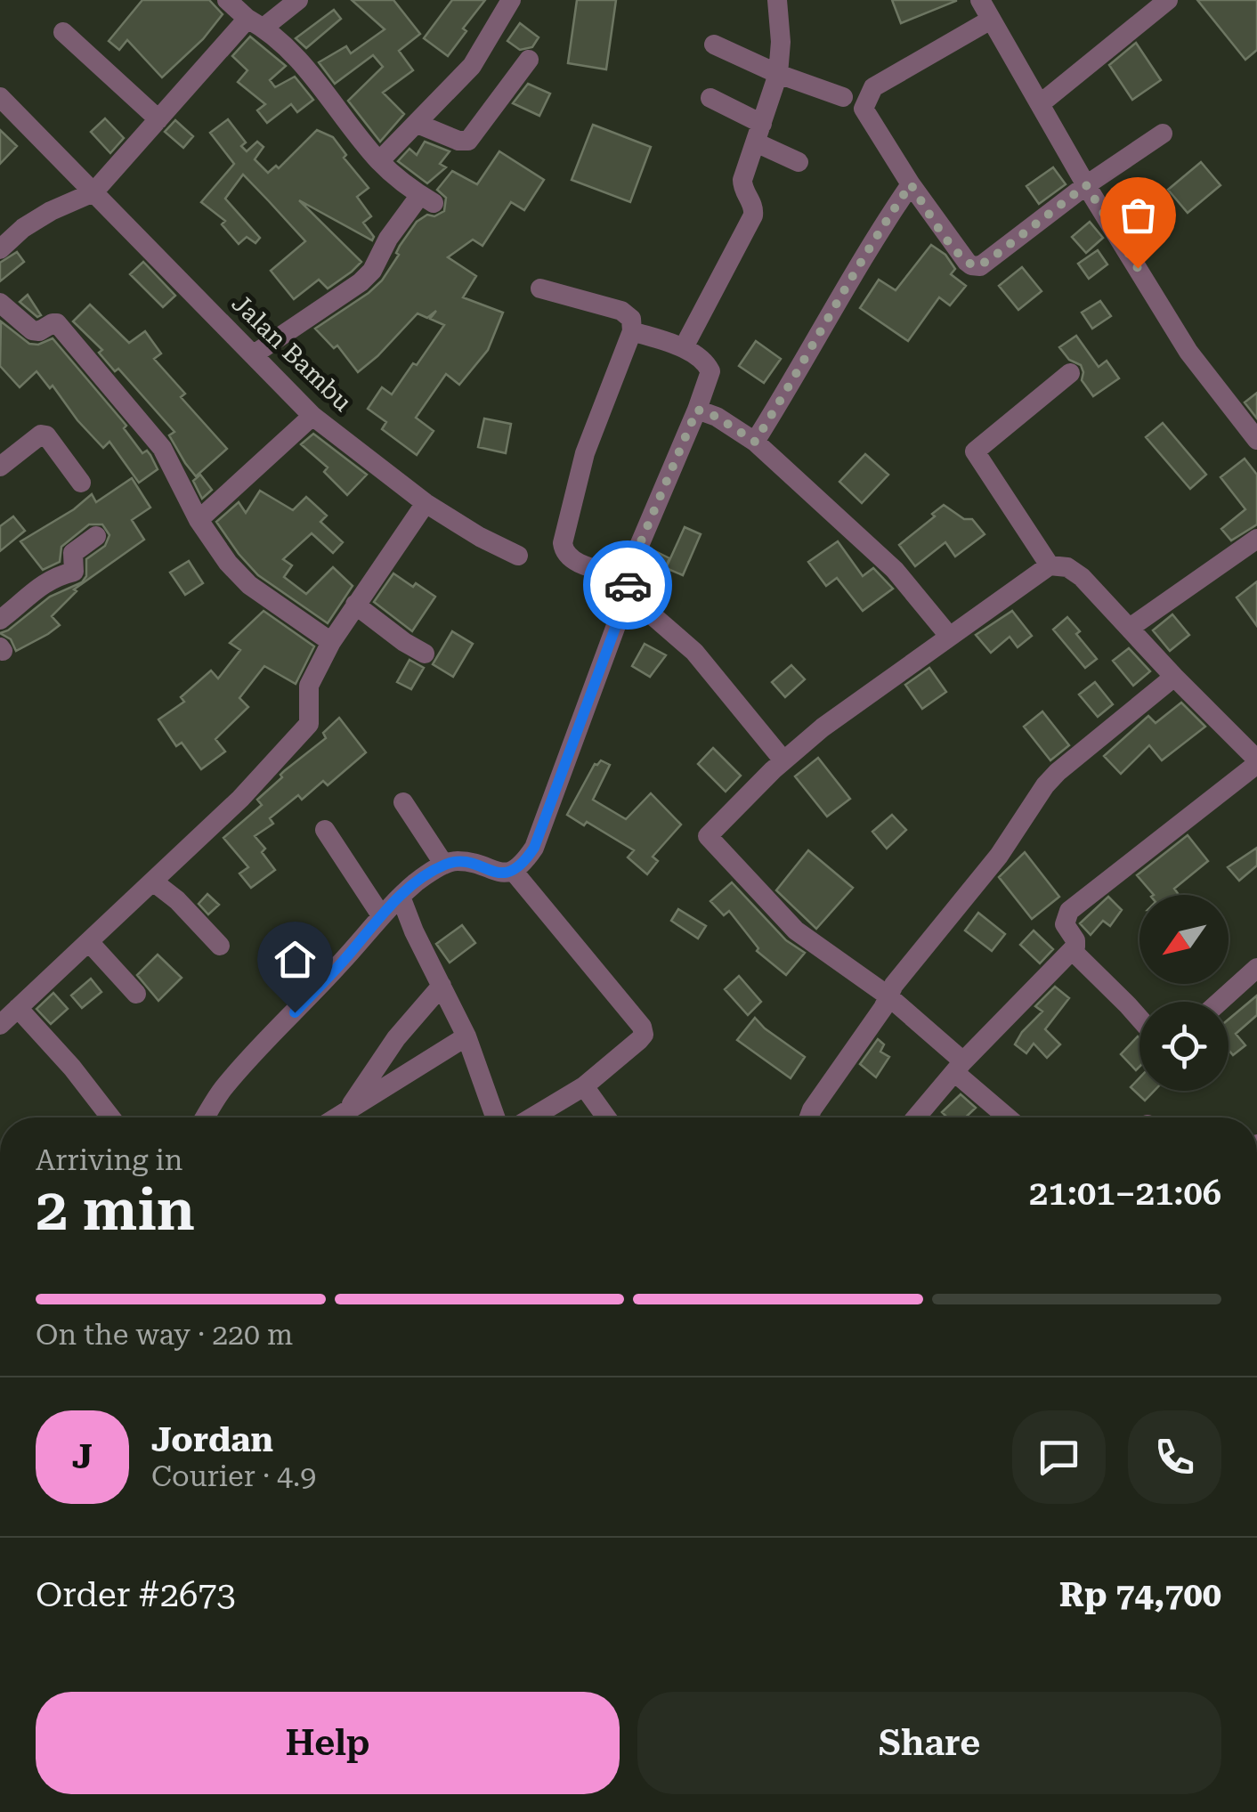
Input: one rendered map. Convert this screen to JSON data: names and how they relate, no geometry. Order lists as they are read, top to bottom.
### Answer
{
  "streets": {
    "street": ["Jalan Bambu"]
  },
  "north": "bottom left",
  "page": {
    "heading": ["2 min", "Arriving in", "21:01–21:06"],
    "panel": [
      "Jordan",
      "Courier · 4.9",
      "Order #2673",
      "Rp 74,700"
    ],
    "bar": "On the way · 220 m",
    "round": "J",
    "buttons": ["Help", "Share"]
  }
}
